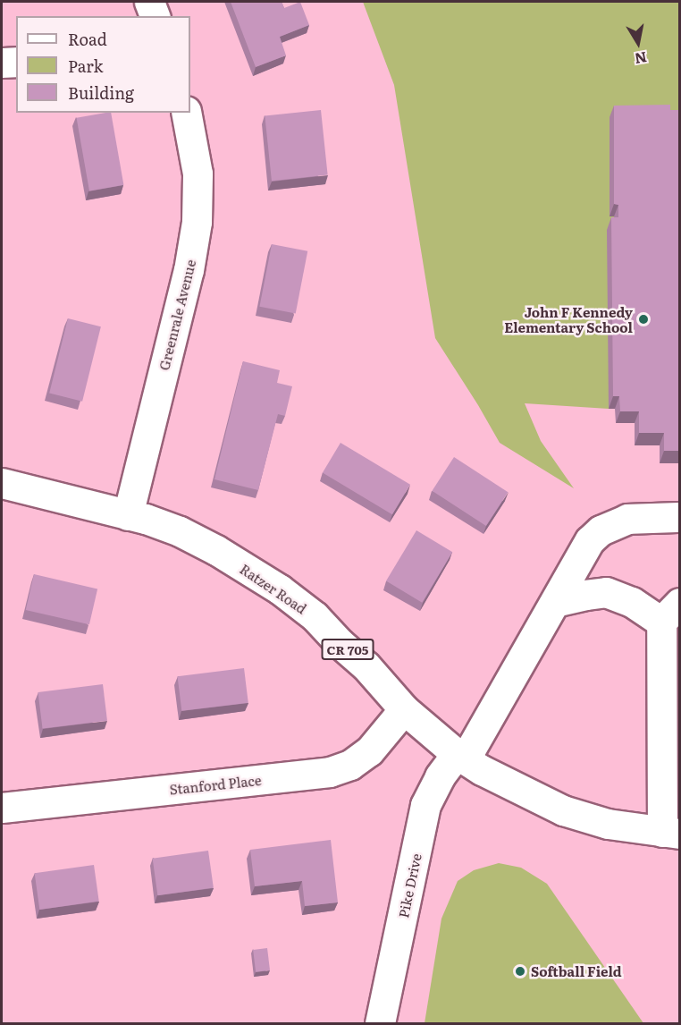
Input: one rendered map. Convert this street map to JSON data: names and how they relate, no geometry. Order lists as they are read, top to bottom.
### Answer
{
  "streets": {
    "street": [
      "Greenrale Avenue",
      "Ratzer Road",
      "CR 705",
      "Stanford Place",
      "Pike Drive"
    ]
  },
  "crossings": [
    ["Greenrale Avenue", "Ratzer Road"],
    ["Ratzer Road", "Stanford Place"],
    ["Ratzer Road", "Pike Drive"]
  ],
  "places": ["John F Kennedy Elementary School", "Softball Field"],
  "legend": ["Road", "Park", "Building"],
  "north": "bottom"
}
